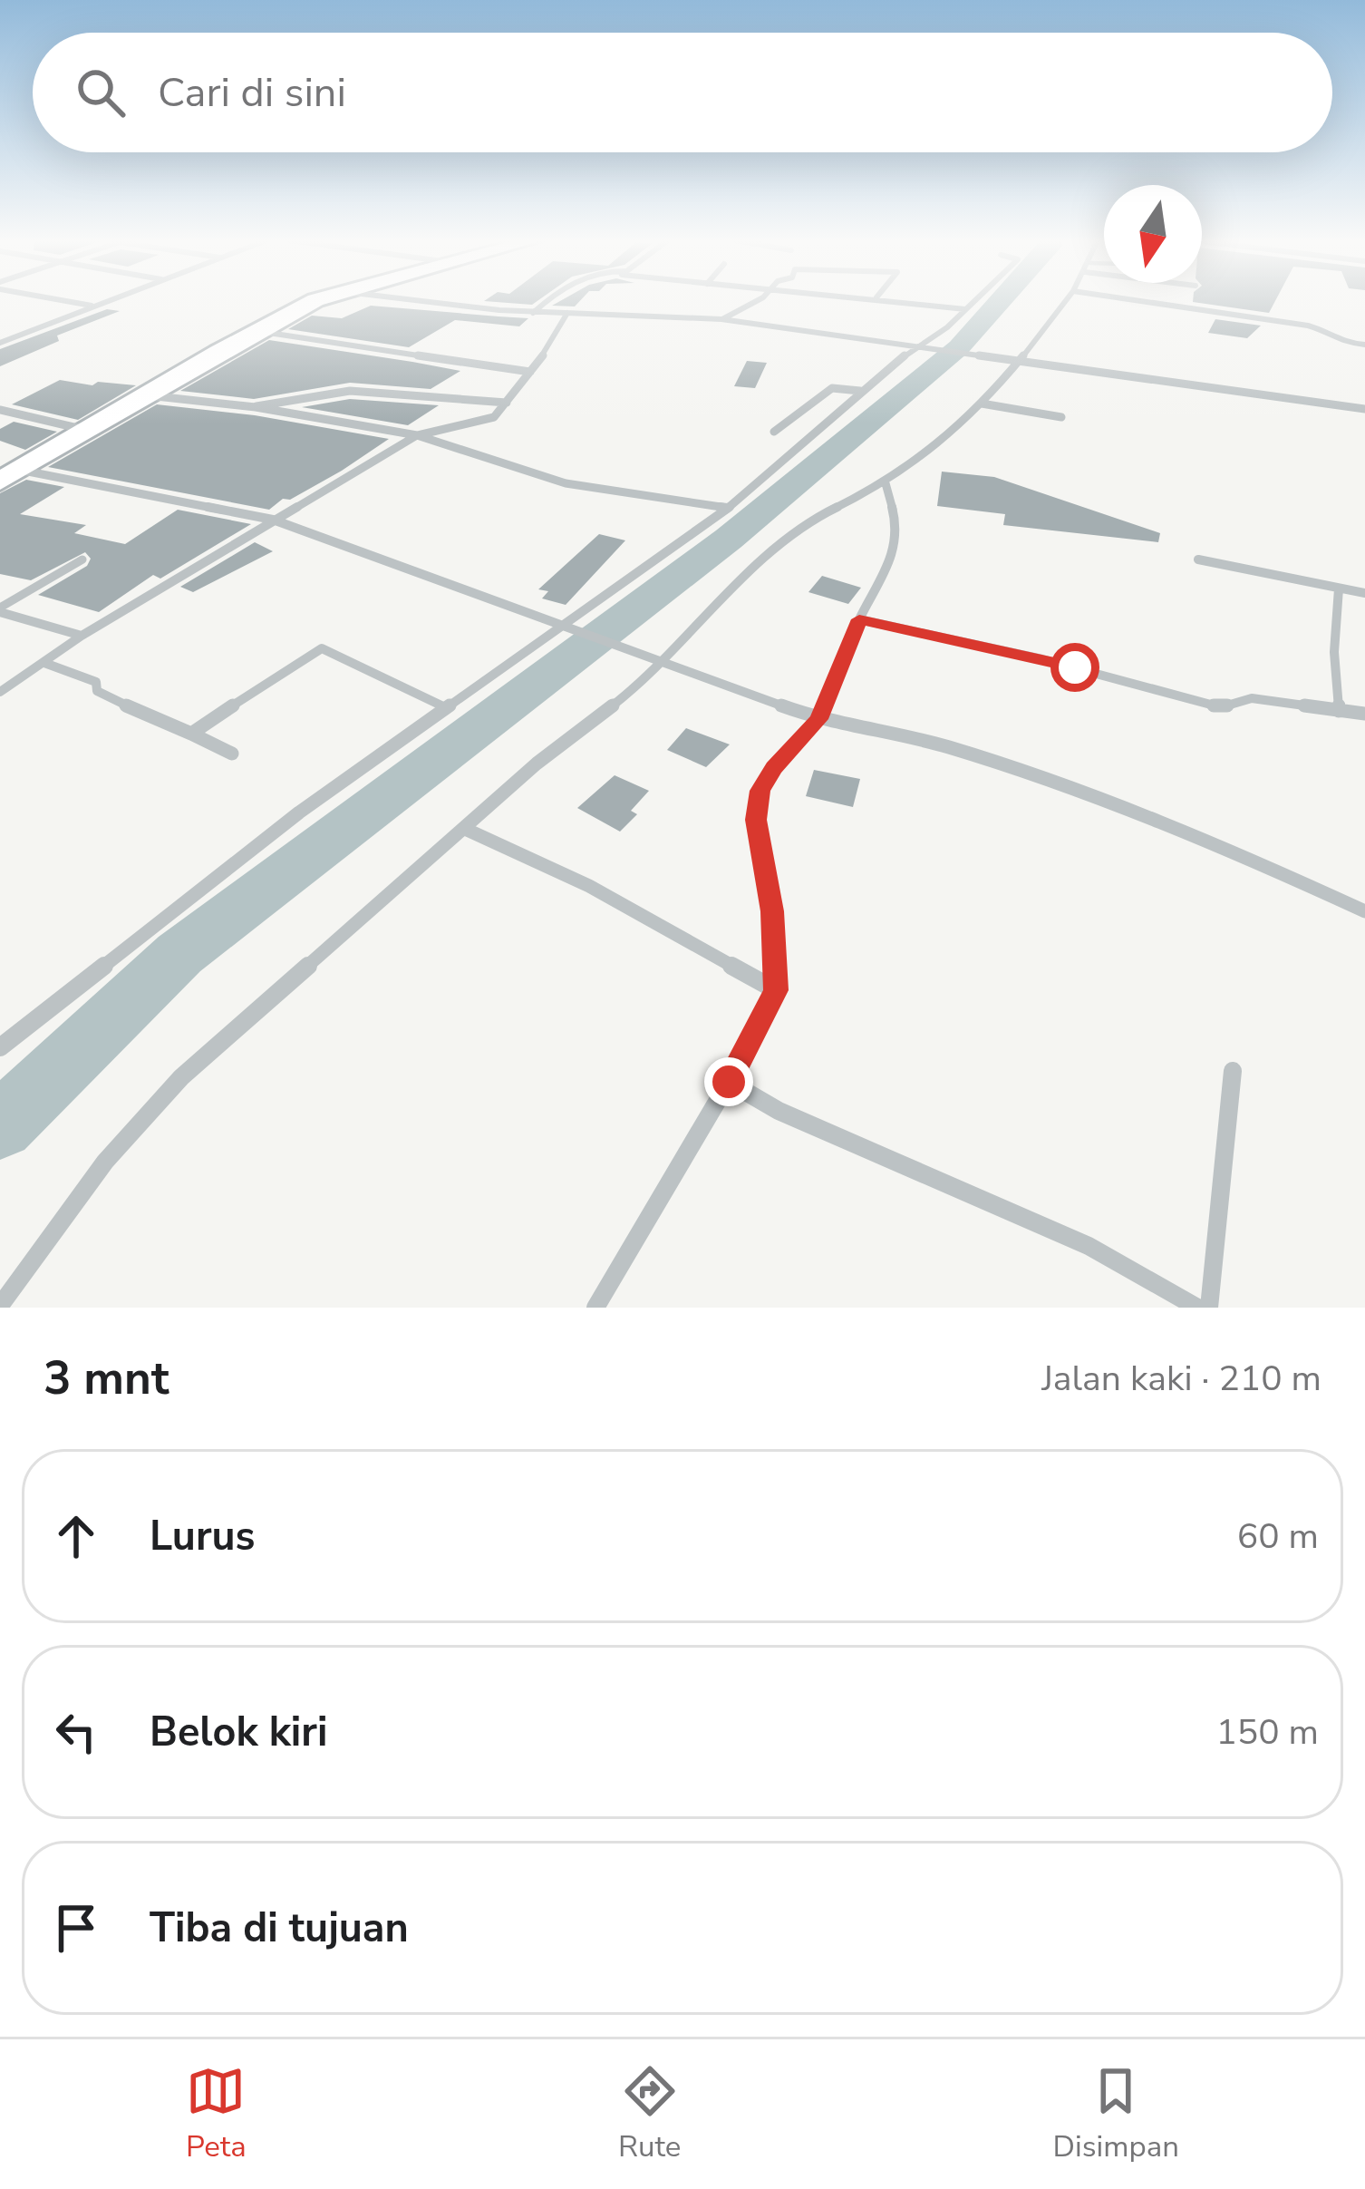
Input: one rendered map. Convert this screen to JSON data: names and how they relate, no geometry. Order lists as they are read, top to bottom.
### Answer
{
  "north": "bottom",
  "page": {
    "search": "Cari di sini",
    "heading": ["3 mnt", "Jalan kaki · 210 m"],
    "list": [
      ["Lurus", "60 m"],
      ["Belok kiri", "150 m"],
      "Tiba di tujuan"
    ],
    "nav": ["Peta", "Rute", "Disimpan"]
  }
}
